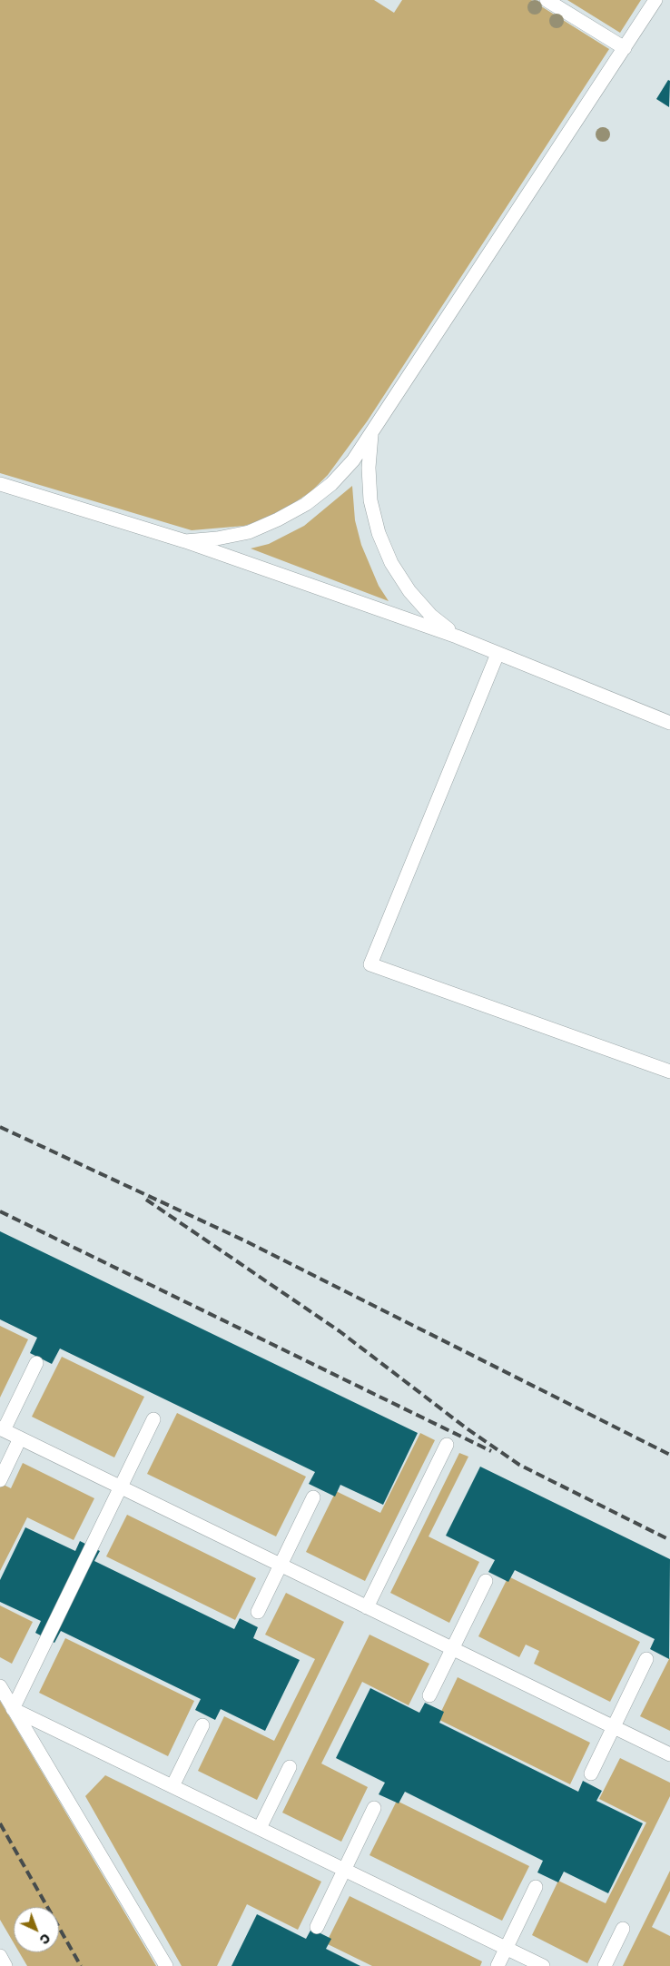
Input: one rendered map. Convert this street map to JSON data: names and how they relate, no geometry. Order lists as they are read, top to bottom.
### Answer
{
  "north": "bottom right"
}
